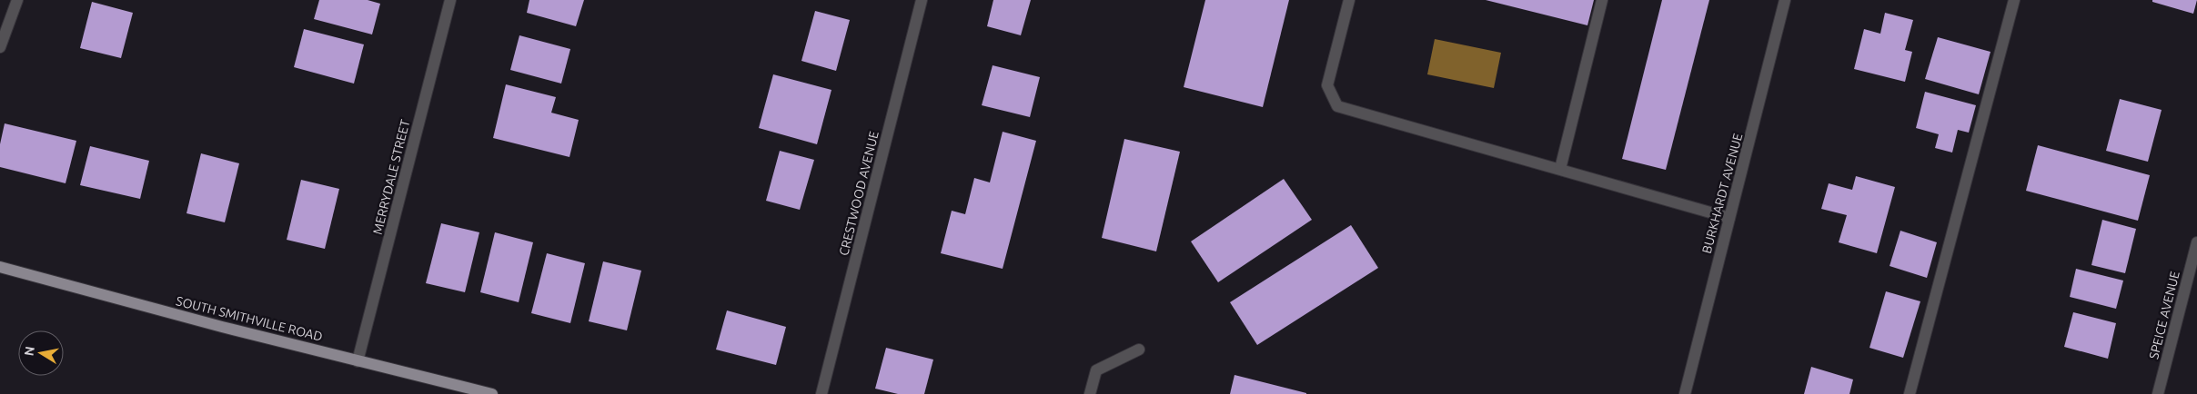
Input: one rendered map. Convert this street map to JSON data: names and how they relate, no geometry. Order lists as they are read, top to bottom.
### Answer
{
  "streets": {
    "main road": ["SOUTH SMITHVILLE ROAD"],
    "street": [
      "MERRYDALE STREET",
      "CRESTWOOD AVENUE",
      "BURKHARDT AVENUE",
      "SPEICE AVENUE"
    ]
  },
  "crossings": [
    ["MERRYDALE STREET", "SOUTH SMITHVILLE ROAD"]
  ],
  "north": "left"
}
